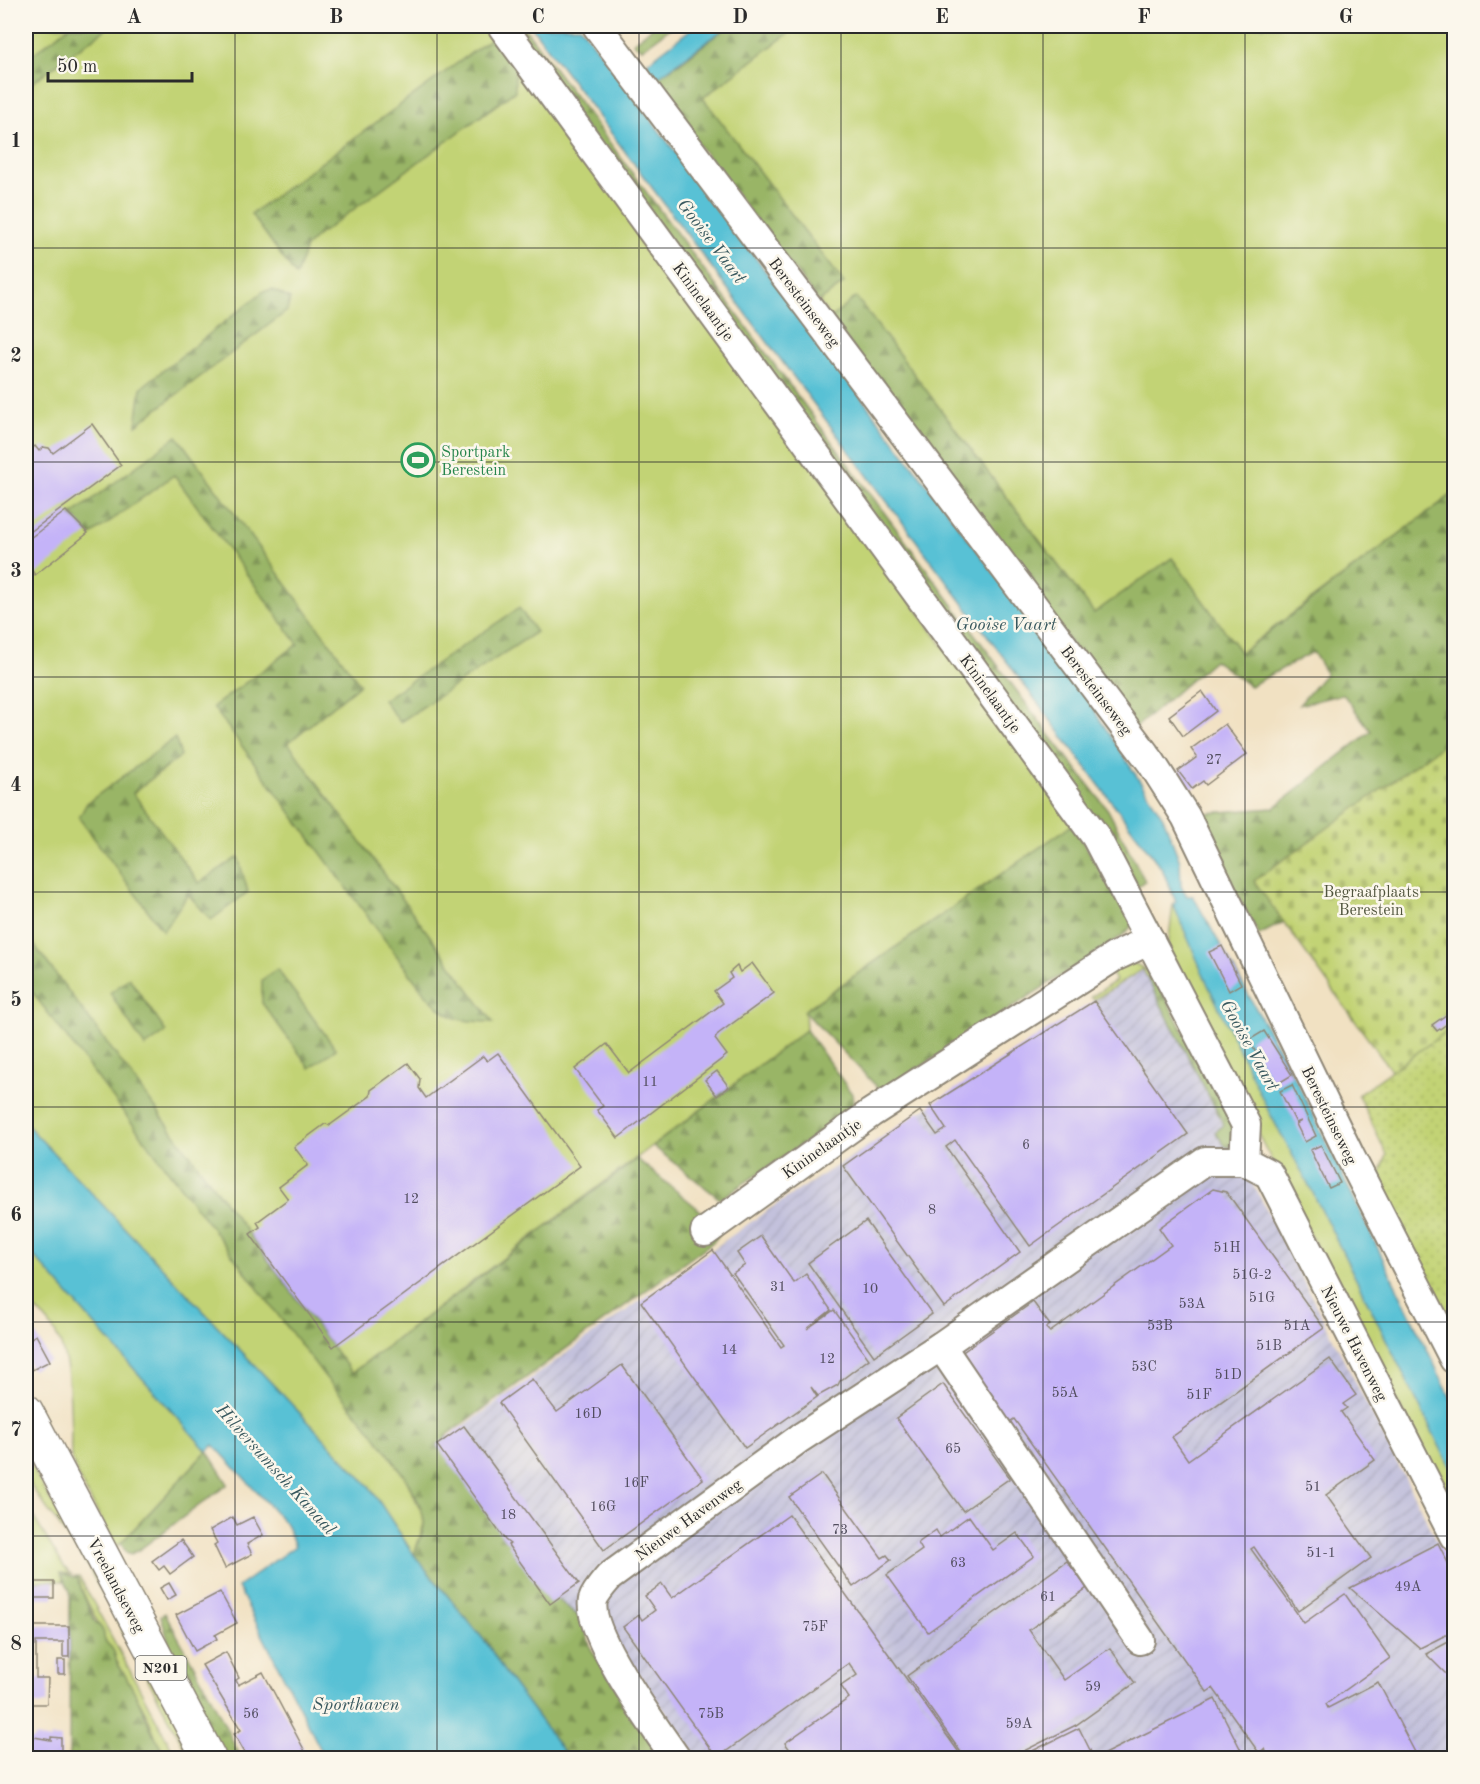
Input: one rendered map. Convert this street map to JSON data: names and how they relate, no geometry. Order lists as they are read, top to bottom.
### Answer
{
  "streets": {
    "main road": ["Vreelandseweg", "N201"],
    "street": ["Kininelaantje", "Beresteinseweg", "Nieuwe Havenweg"]
  },
  "water": ["Gooise Vaart", "Hilversumsch Kanaal", "Sporthaven"],
  "parks": ["Begraafplaats Berestein"],
  "places": {
    "sports": ["Sportpark Berestein"]
  },
  "house_numbers": [
    "27",
    "11",
    "6",
    "12",
    "8",
    "51H",
    "51G-2",
    "31",
    "10",
    "51G",
    "53A",
    "53B",
    "51A",
    "51B",
    "14",
    "12",
    "53C",
    "51D",
    "55A",
    "51F",
    "16D",
    "65",
    "16F",
    "51",
    "16G",
    "18",
    "73",
    "51-1",
    "63",
    "49A",
    "61",
    "75F",
    "59",
    "56",
    "75B",
    "59A"
  ],
  "scale_bar": "50 m",
  "grid": {
    "columns": [
      "A",
      "B",
      "C",
      "D",
      "E",
      "F",
      "G"
    ],
    "rows": [
      "1",
      "2",
      "3",
      "4",
      "5",
      "6",
      "7",
      "8"
    ]
  }
}
